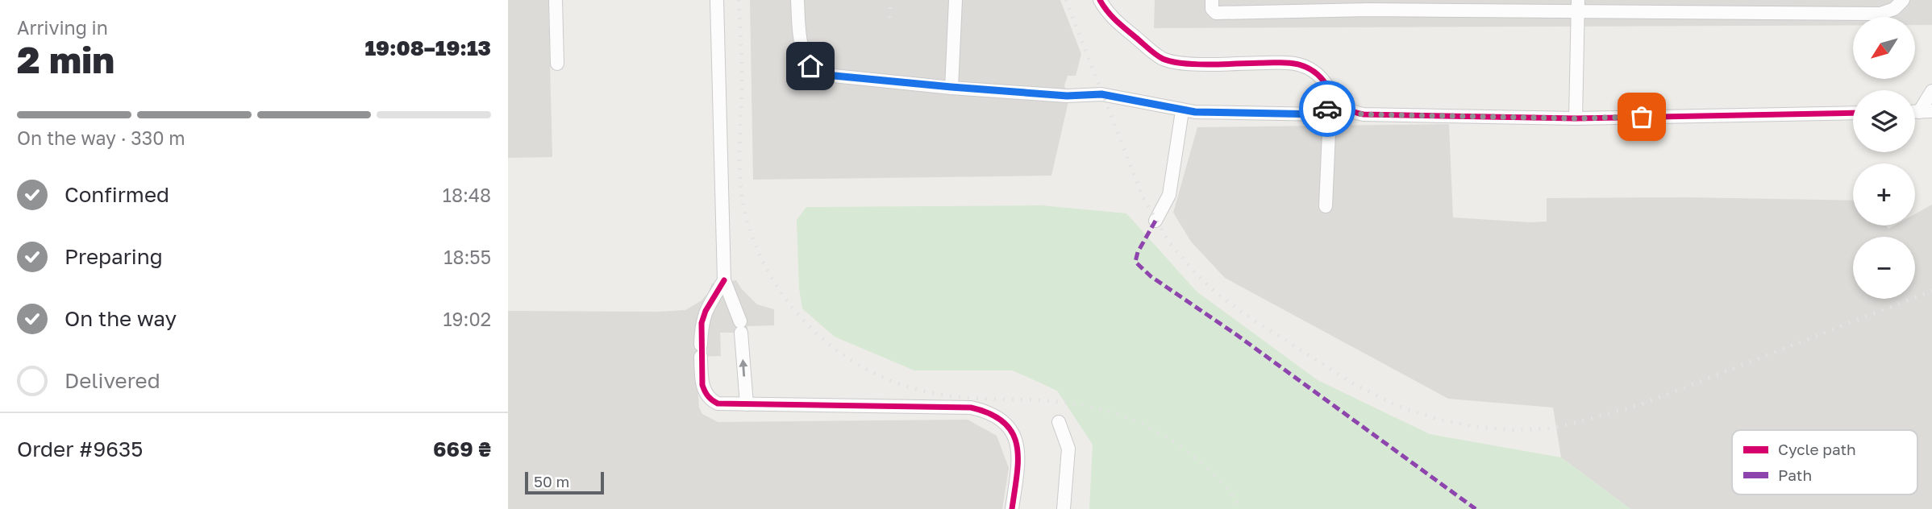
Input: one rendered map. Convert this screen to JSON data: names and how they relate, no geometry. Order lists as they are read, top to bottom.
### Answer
{
  "legend": ["Cycle path", "Path"],
  "scale_bar": "50 m",
  "north": "bottom left",
  "page": {
    "heading": ["2 min", "Arriving in", "19:08–19:13"],
    "panel": ["Order #9635", "669 ₴"],
    "map_buttons": ["+", "−"],
    "bar": "On the way · 330 m",
    "list": [
      ["Confirmed", "18:48"],
      ["Preparing", "18:55"],
      ["On the way", "19:02"],
      "Delivered"
    ],
    "scale": "50 m"
  }
}
